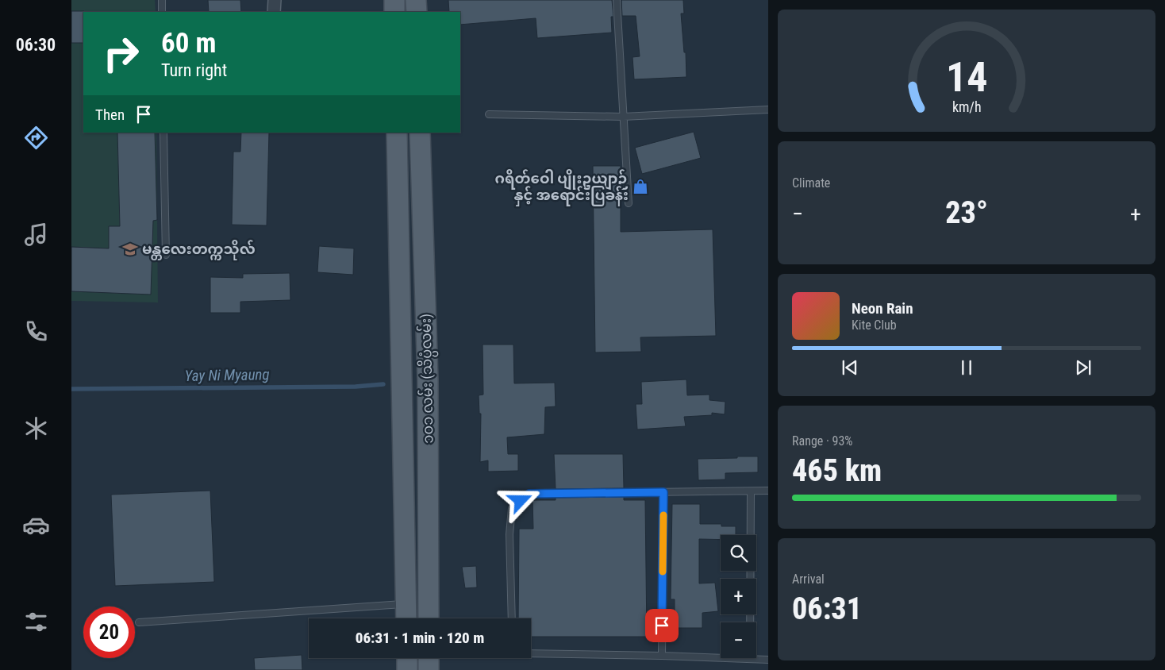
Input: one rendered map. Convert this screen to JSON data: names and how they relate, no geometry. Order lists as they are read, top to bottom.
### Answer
{
  "streets": {
    "main road": ["၁၀၁ လမ်း (သိပ္ပံလမ်း)"]
  },
  "water": ["Yay Ni Myaung"],
  "places": {
    "shop": ["ဂရိတ်ဝေါ ပျိုးဥယျာဉ် နှင့် အရောင်းပြခန်း"],
    "school or university": ["မန္တလေးတက္ကသိုလ်"]
  },
  "page": {
    "tabs": "06:30",
    "turn": ["60 m", "Turn right"],
    "then": "Then",
    "tile": [
      "Climate",
      ["Range · 93%", "465 km"],
      ["Arrival", "06:31"]
    ],
    "heat": ["−", "23°", "+"],
    "song": ["Neon Rain", "Kite Club"],
    "map_buttons": ["+", "−"],
    "limit": "20",
    "trip": "06:31 · 1 min · 120 m",
    "gauge": ["14", "km/h"]
  }
}
